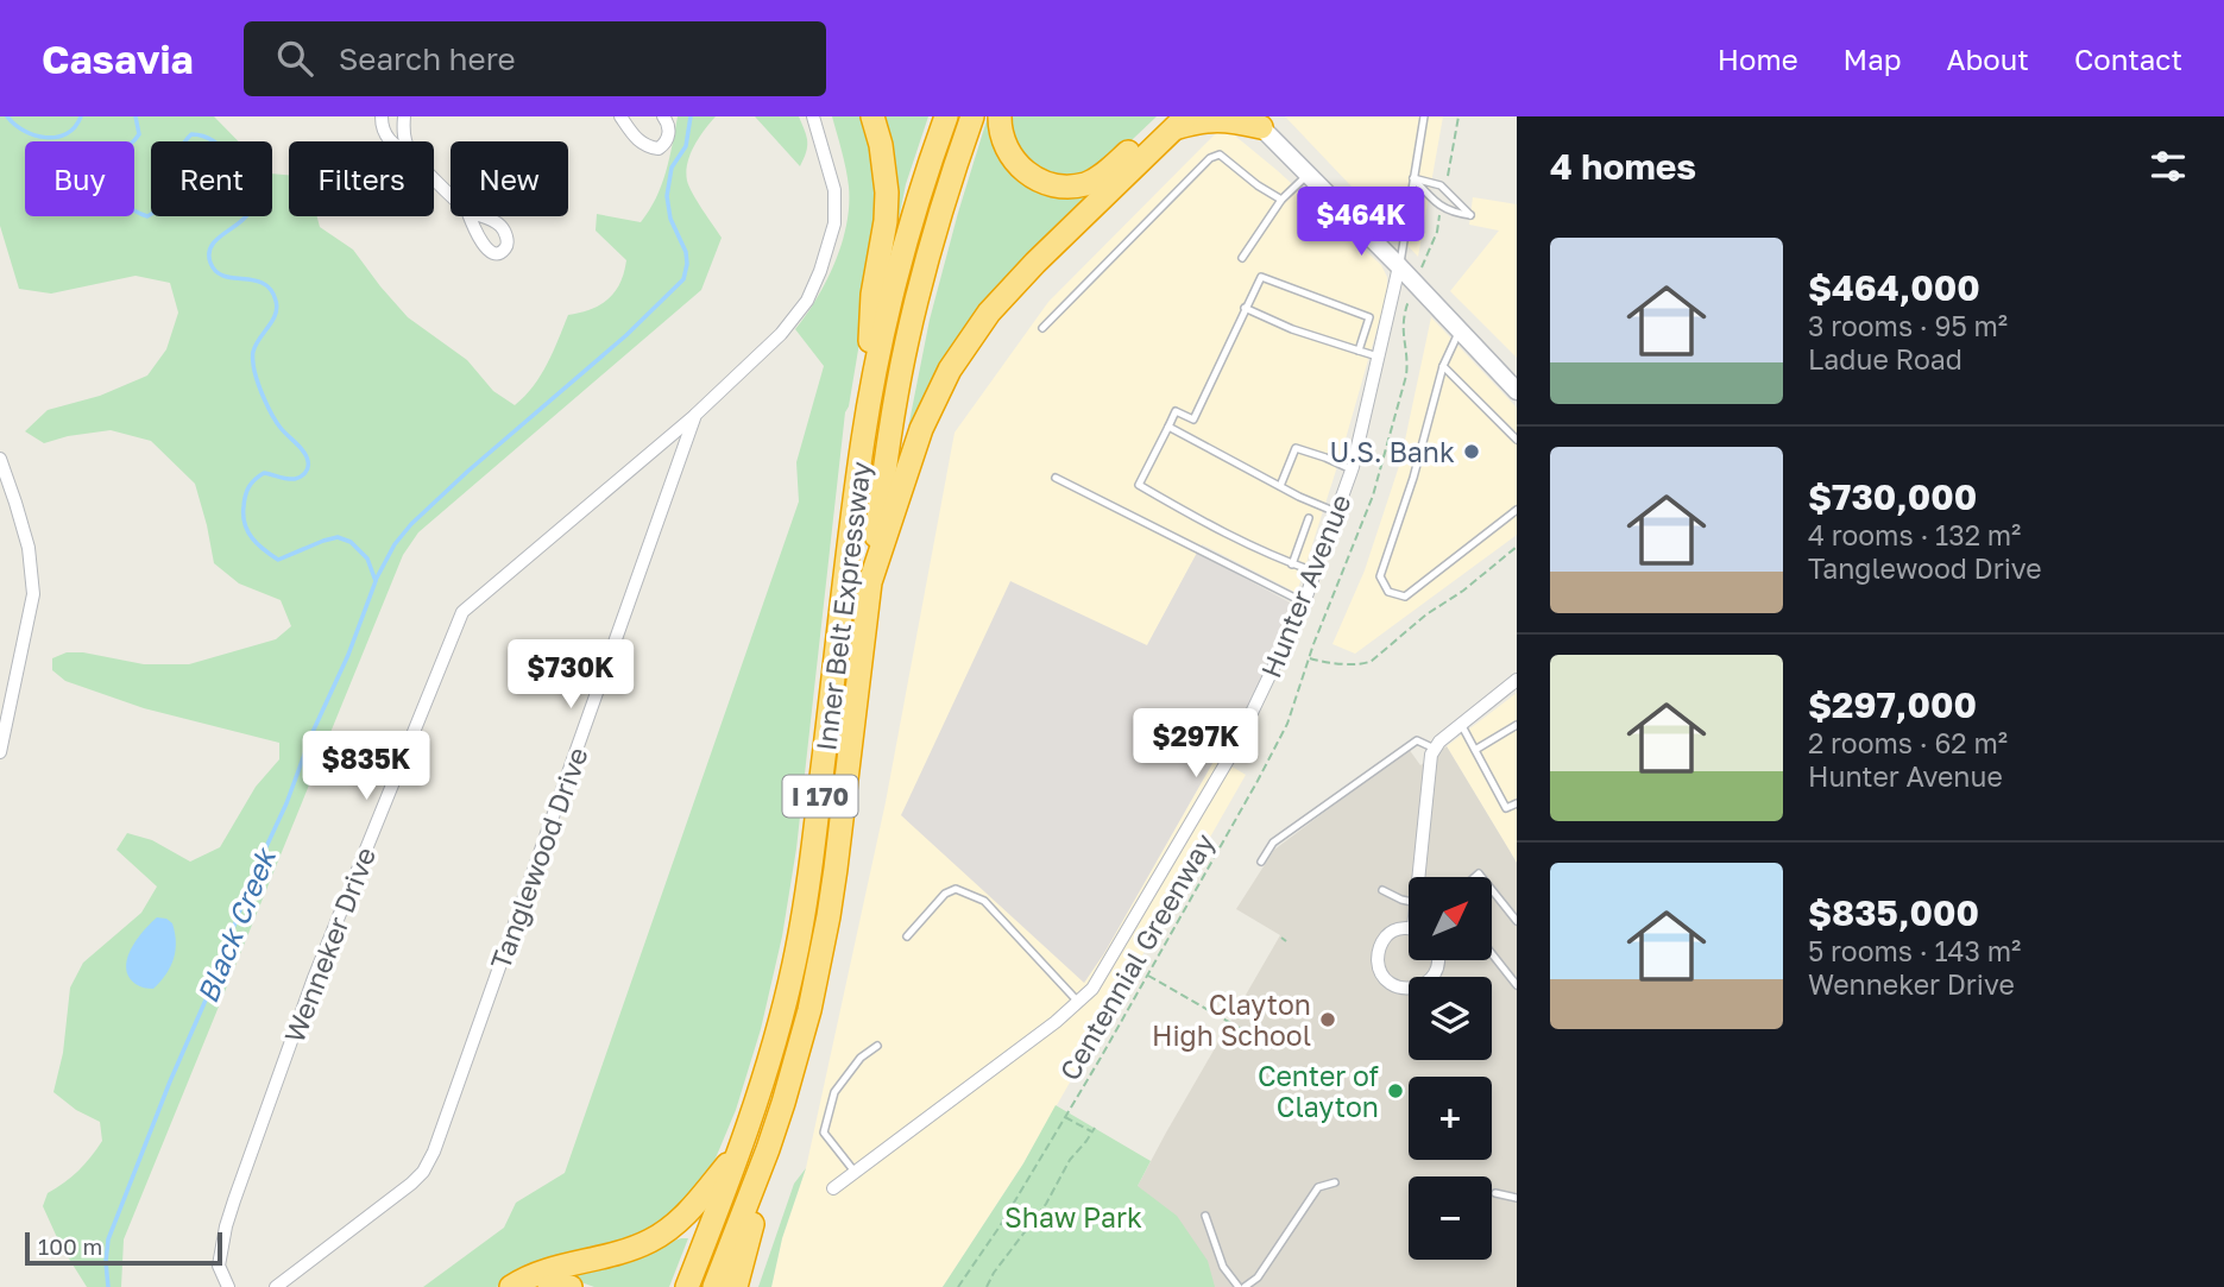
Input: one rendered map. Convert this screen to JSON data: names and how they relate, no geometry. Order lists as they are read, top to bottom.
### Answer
{
  "streets": {
    "highway": ["Inner Belt Expressway", "I 170"],
    "street": ["Hunter Avenue", "Tanglewood Drive", "Wenneker Drive"],
    "path": ["Centennial Greenway"]
  },
  "crossings": [
    ["Tanglewood Drive", "Wenneker Drive"]
  ],
  "water": ["Black Creek"],
  "parks": ["Shaw Park"],
  "places": ["U.S. Bank", "Clayton High School", "Center of Clayton"],
  "scale_bar": "100 m",
  "north": "top right",
  "page": {
    "header": "Casavia",
    "search": "Search here",
    "nav": [
      "Home",
      "Map",
      "About",
      "Contact"
    ],
    "heading": "4 homes",
    "chip": [
      "Buy",
      "Rent",
      "Filters",
      "New"
    ],
    "price": [
      "$464K",
      "$730K",
      "$297K",
      "$835K"
    ],
    "list": [
      {
        "name": "$464,000",
        "note": "3 rooms · 95 m² · Ladue Road"
      },
      {
        "name": "$730,000",
        "note": "4 rooms · 132 m² · Tanglewood Drive"
      },
      {
        "name": "$297,000",
        "note": "2 rooms · 62 m² · Hunter Avenue"
      },
      {
        "name": "$835,000",
        "note": "5 rooms · 143 m² · Wenneker Drive"
      }
    ],
    "map_buttons": ["+", "−"],
    "scale": "100 m"
  }
}
